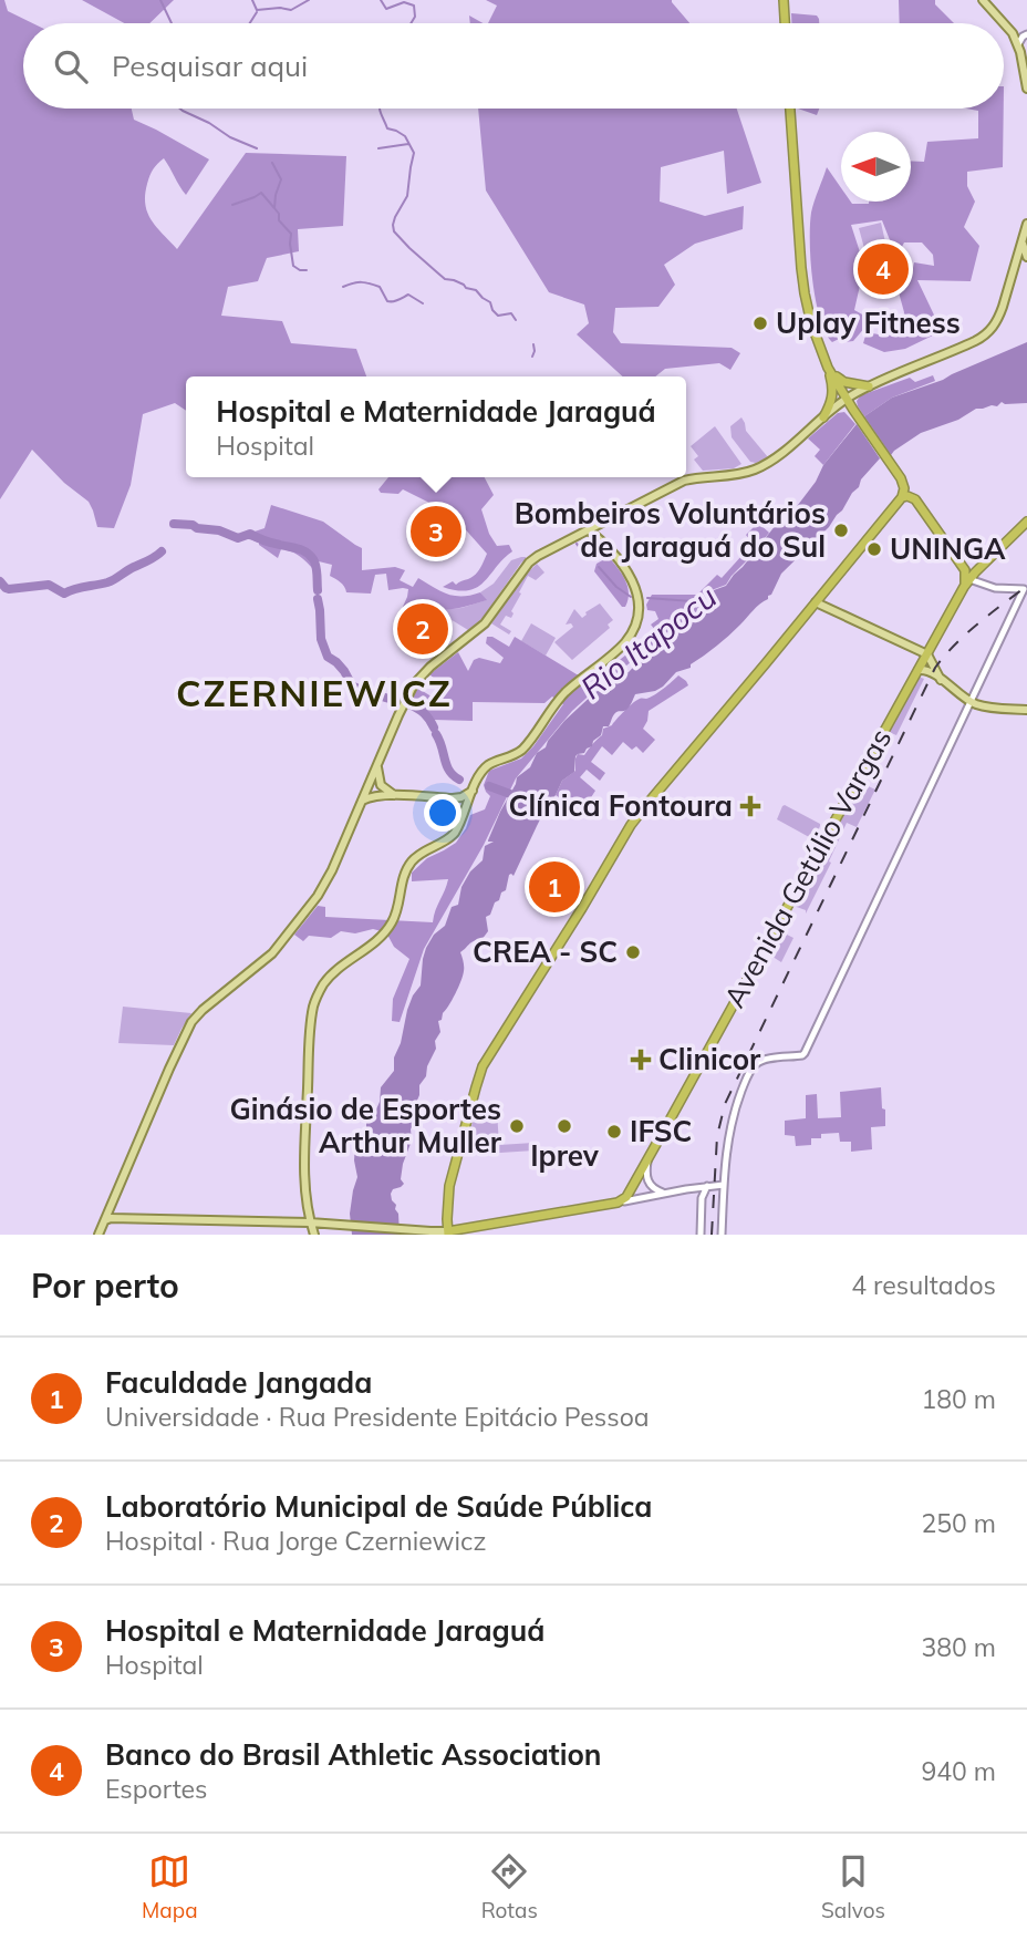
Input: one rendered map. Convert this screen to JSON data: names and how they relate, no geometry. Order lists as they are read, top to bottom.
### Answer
{
  "streets": {
    "highway": ["Avenida Getúlio Vargas"]
  },
  "districts": ["CZERNIEWICZ"],
  "water": ["Rio Itapocu"],
  "places": {
    "other": [
      "Uplay Fitness",
      "Bombeiros Voluntários de Jaraguá do Sul",
      "UNINGA",
      "CREA - SC",
      "Ginásio de Esportes Arthur Muller",
      "Iprev",
      "IFSC"
    ],
    "health": ["Clínica Fontoura", "Clinicor"]
  },
  "north": "left",
  "page": {
    "search": "Pesquisar aqui",
    "pins": [
      "4",
      "3",
      "2",
      "1"
    ],
    "popup": ["Hospital e Maternidade Jaraguá", "Hospital"],
    "heading": ["Por perto", "4 resultados"],
    "list": [
      {
        "mark": "1",
        "name": "Faculdade Jangada",
        "note": "Universidade · Rua Presidente Epitácio Pessoa",
        "value": "180 m"
      },
      {
        "mark": "2",
        "name": "Laboratório Municipal de Saúde Pública",
        "note": "Hospital · Rua Jorge Czerniewicz",
        "value": "250 m"
      },
      {
        "mark": "3",
        "name": "Hospital e Maternidade Jaraguá",
        "note": "Hospital",
        "value": "380 m"
      },
      {
        "mark": "4",
        "name": "Banco do Brasil Athletic Association",
        "note": "Esportes",
        "value": "940 m"
      }
    ],
    "nav": ["Mapa", "Rotas", "Salvos"]
  }
}
